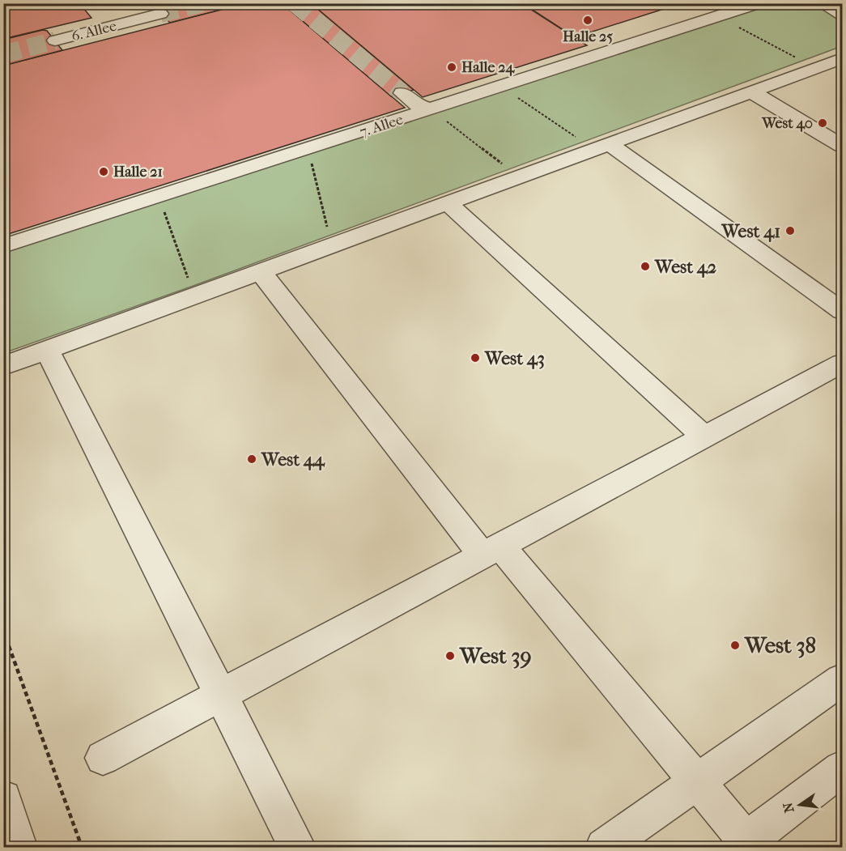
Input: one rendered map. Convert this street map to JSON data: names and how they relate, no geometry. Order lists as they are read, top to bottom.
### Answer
{
  "streets": {
    "street": ["6. Allee", "7. Allee"]
  },
  "places": [
    "Halle 25",
    "Halle 24",
    "West 40",
    "Halle 21",
    "West 41",
    "West 42",
    "West 43",
    "West 44",
    "West 38",
    "West 39"
  ],
  "north": "left"
}
